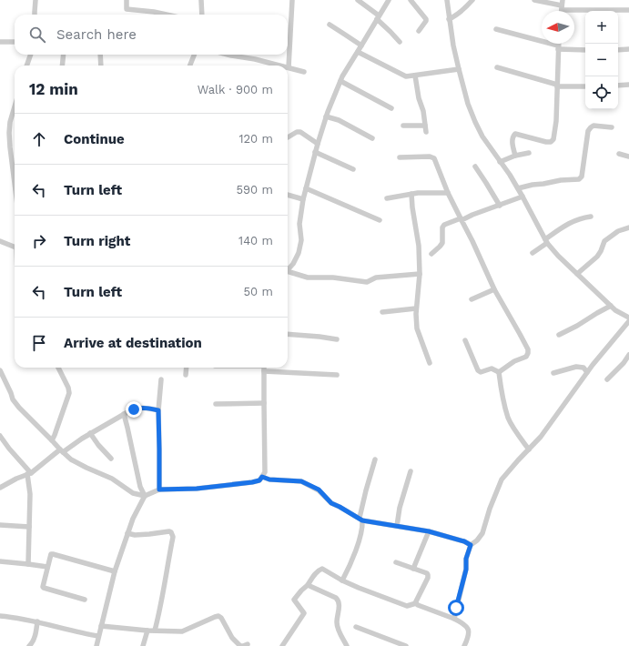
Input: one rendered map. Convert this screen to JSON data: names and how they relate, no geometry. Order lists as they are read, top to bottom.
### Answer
{
  "north": "left",
  "page": {
    "map_buttons": ["+", "−"],
    "search": "Search here",
    "heading": ["12 min", "Walk · 900 m"],
    "list": [
      ["Continue", "120 m"],
      ["Turn left", "590 m"],
      ["Turn right", "140 m"],
      ["Turn left", "50 m"],
      "Arrive at destination"
    ]
  }
}
